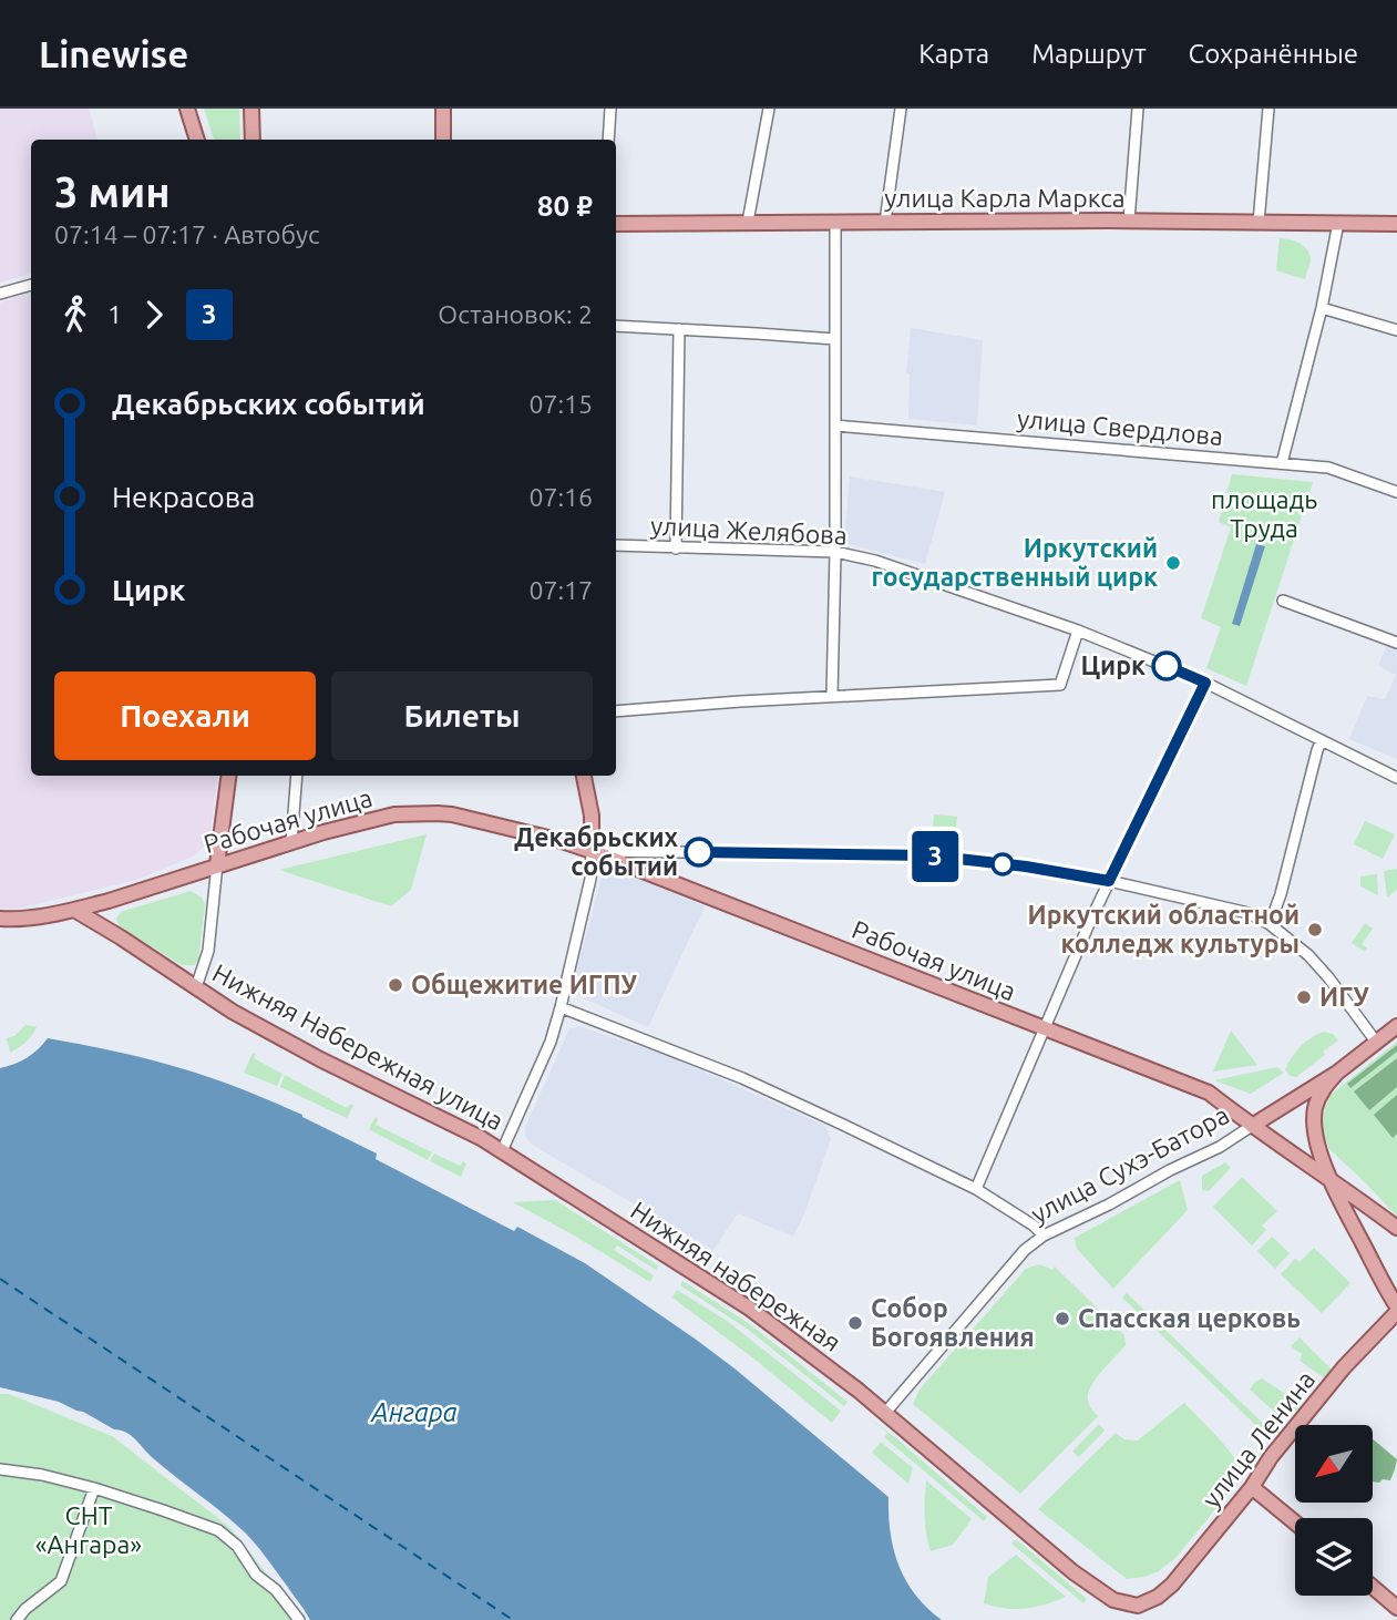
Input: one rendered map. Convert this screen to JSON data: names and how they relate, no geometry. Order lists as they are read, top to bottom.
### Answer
{
  "streets": {
    "main road": [
      "улица Карла Маркса",
      "Рабочая улица",
      "Нижняя Набережная улица",
      "улица Сухэ-Батора",
      "Нижняя набережная",
      "улица Ленина"
    ],
    "street": ["улица Свердлова", "улица Желябова"]
  },
  "crossings": [
    ["Рабочая улица", "Нижняя Набережная улица"],
    ["Рабочая улица", "улица Сухэ-Батора"],
    ["Нижняя Набережная улица", "Нижняя набережная"],
    ["улица Сухэ-Батора", "Нижняя набережная"],
    ["Нижняя набережная", "улица Ленина"]
  ],
  "water": ["Ангара"],
  "parks": ["площадь Труда", "СНТ «Ангара»"],
  "places": [
    "Иркутский государственный цирк",
    "Цирк",
    "Декабрьских событий",
    "Иркутский областной колледж культуры",
    "Общежитие ИГПУ",
    "ИГУ",
    "Спасская церковь",
    "Собор Богоявления"
  ],
  "lines": ["bus line 3"],
  "north": "bottom left",
  "page": {
    "header": "Linewise",
    "nav": ["Карта", "Маршрут", "Сохранённые"],
    "on_map": "3",
    "heading": ["3 мин", "07:14 – 07:17 · Автобус", "80 ₽"],
    "legs": ["1", "3", "Остановок: 2"],
    "list": [
      {
        "name": "Декабрьских событий",
        "value": "07:15"
      },
      {
        "name": "Некрасова",
        "value": "07:16"
      },
      {
        "name": "Цирк",
        "value": "07:17"
      }
    ],
    "buttons": ["Поехали", "Билеты"]
  }
}
